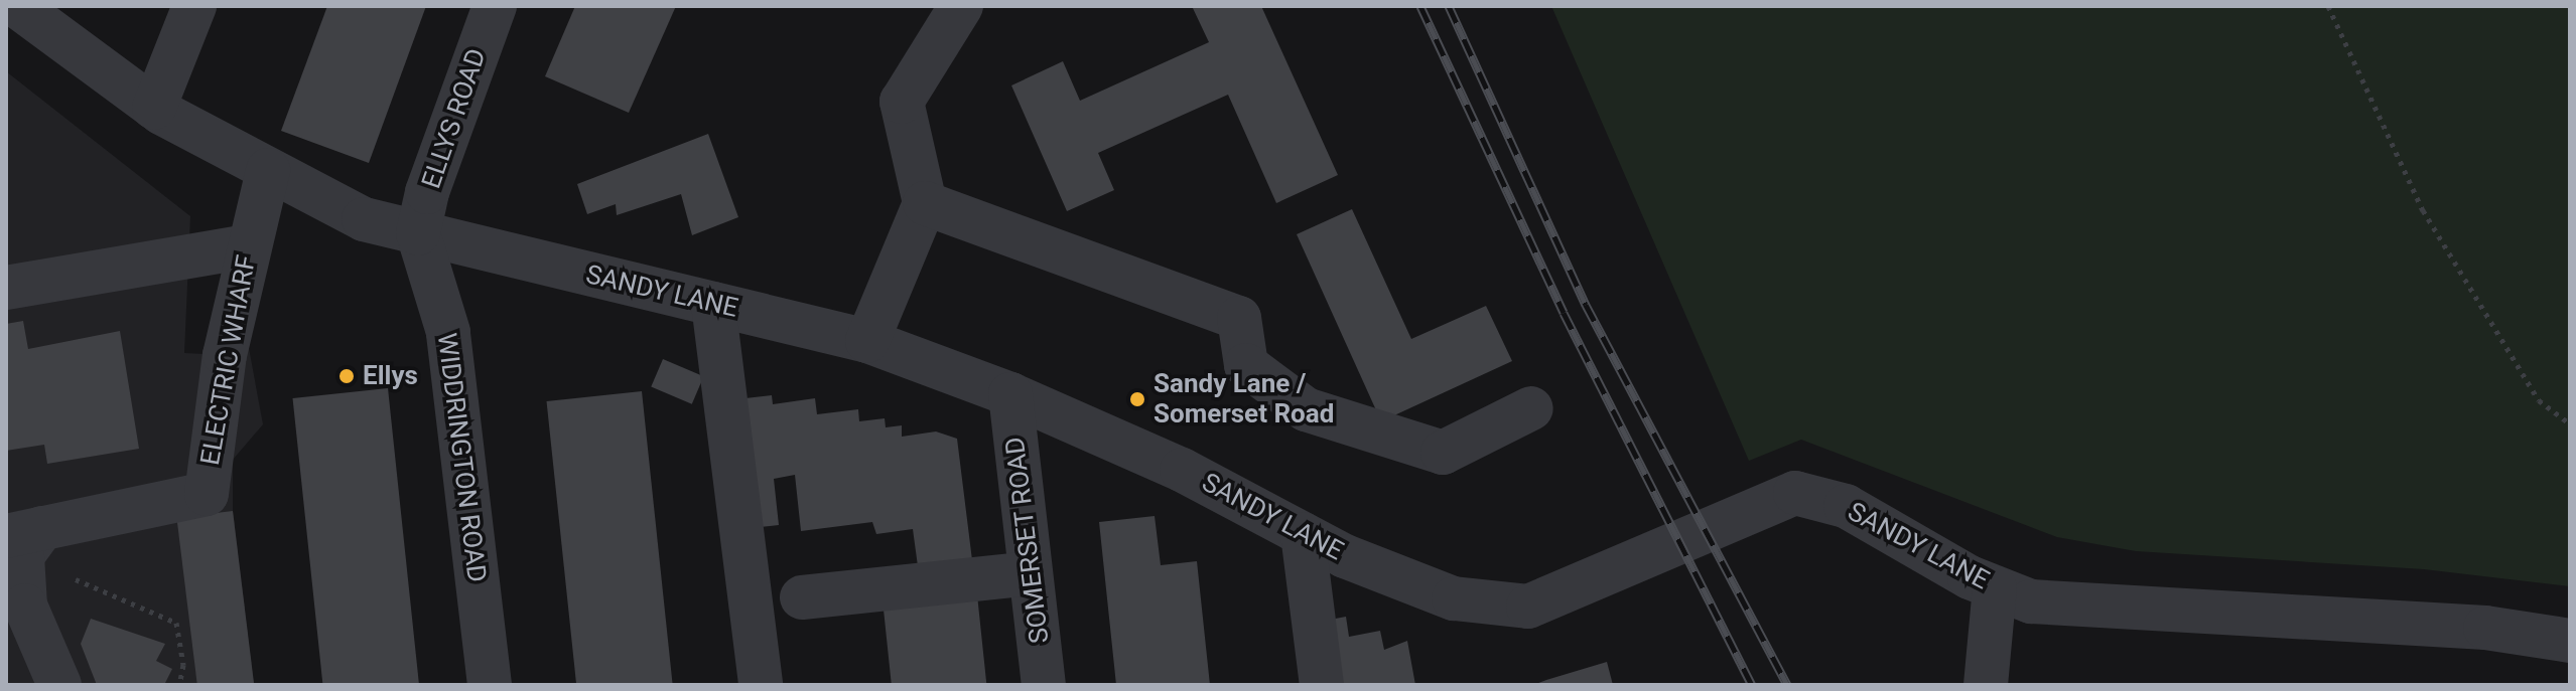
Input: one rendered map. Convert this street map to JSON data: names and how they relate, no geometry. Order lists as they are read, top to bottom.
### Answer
{
  "streets": {
    "street": [
      "ELLYS ROAD",
      "SANDY LANE",
      "ELECTRIC WHARF",
      "WIDDRINGTON ROAD",
      "SOMERSET ROAD"
    ]
  },
  "crossings": [
    ["ELLYS ROAD", "SANDY LANE"],
    ["ELLYS ROAD", "WIDDRINGTON ROAD"],
    ["SANDY LANE", "ELECTRIC WHARF"],
    ["SANDY LANE", "WIDDRINGTON ROAD"],
    ["SANDY LANE", "SOMERSET ROAD"]
  ],
  "places": ["Ellys", "Sandy Lane / Somerset Road"]
}
